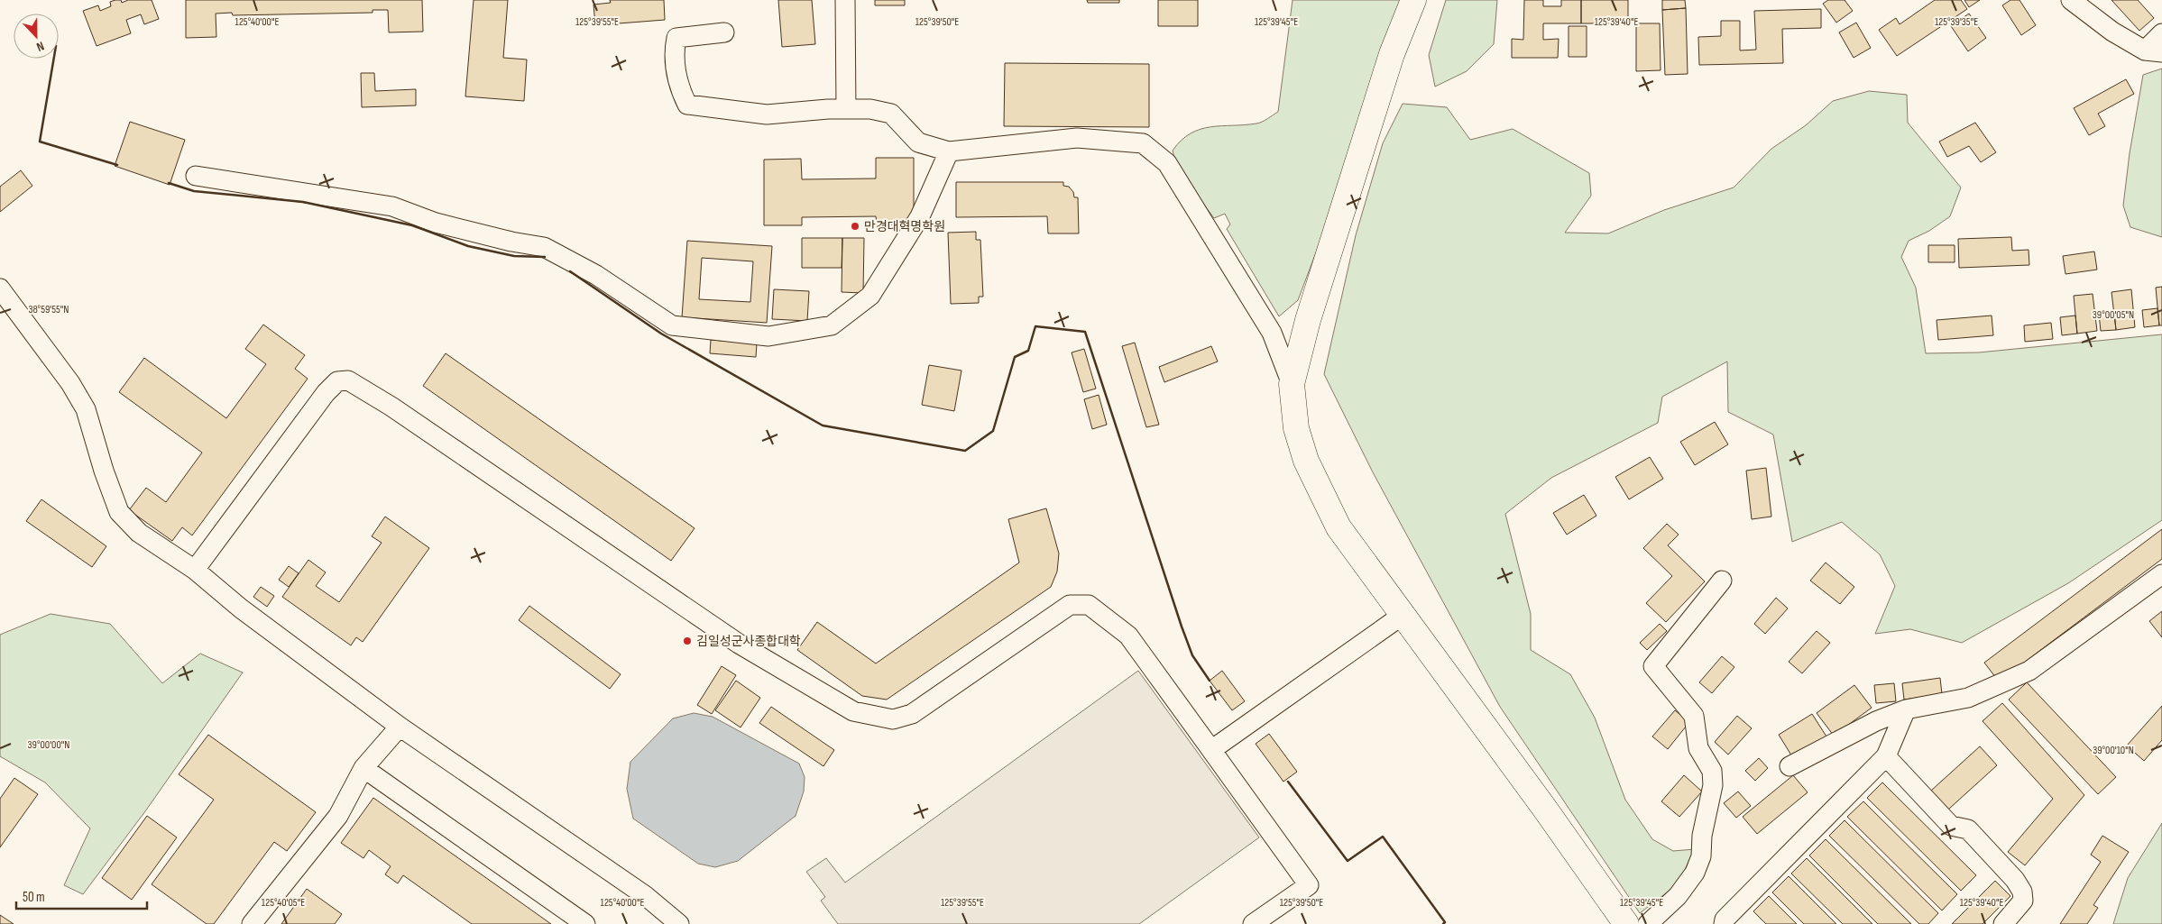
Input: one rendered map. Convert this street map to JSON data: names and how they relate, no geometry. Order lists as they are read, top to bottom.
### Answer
{
  "places": ["만경대혁명학원", "김일성군사종합대학"],
  "scale_bar": "50 m",
  "north": "bottom",
  "coordinates": [
    "125°39'50\"E",
    "125°39'35\"E",
    "125°40'00\"E",
    "125°39'55\"E",
    "125°39'45\"E",
    "125°39'40\"E",
    "38°59'55\"N",
    "39°00'05\"N",
    "39°00'00\"N",
    "39°00'10\"N",
    "125°40'05\"E"
  ]
}
